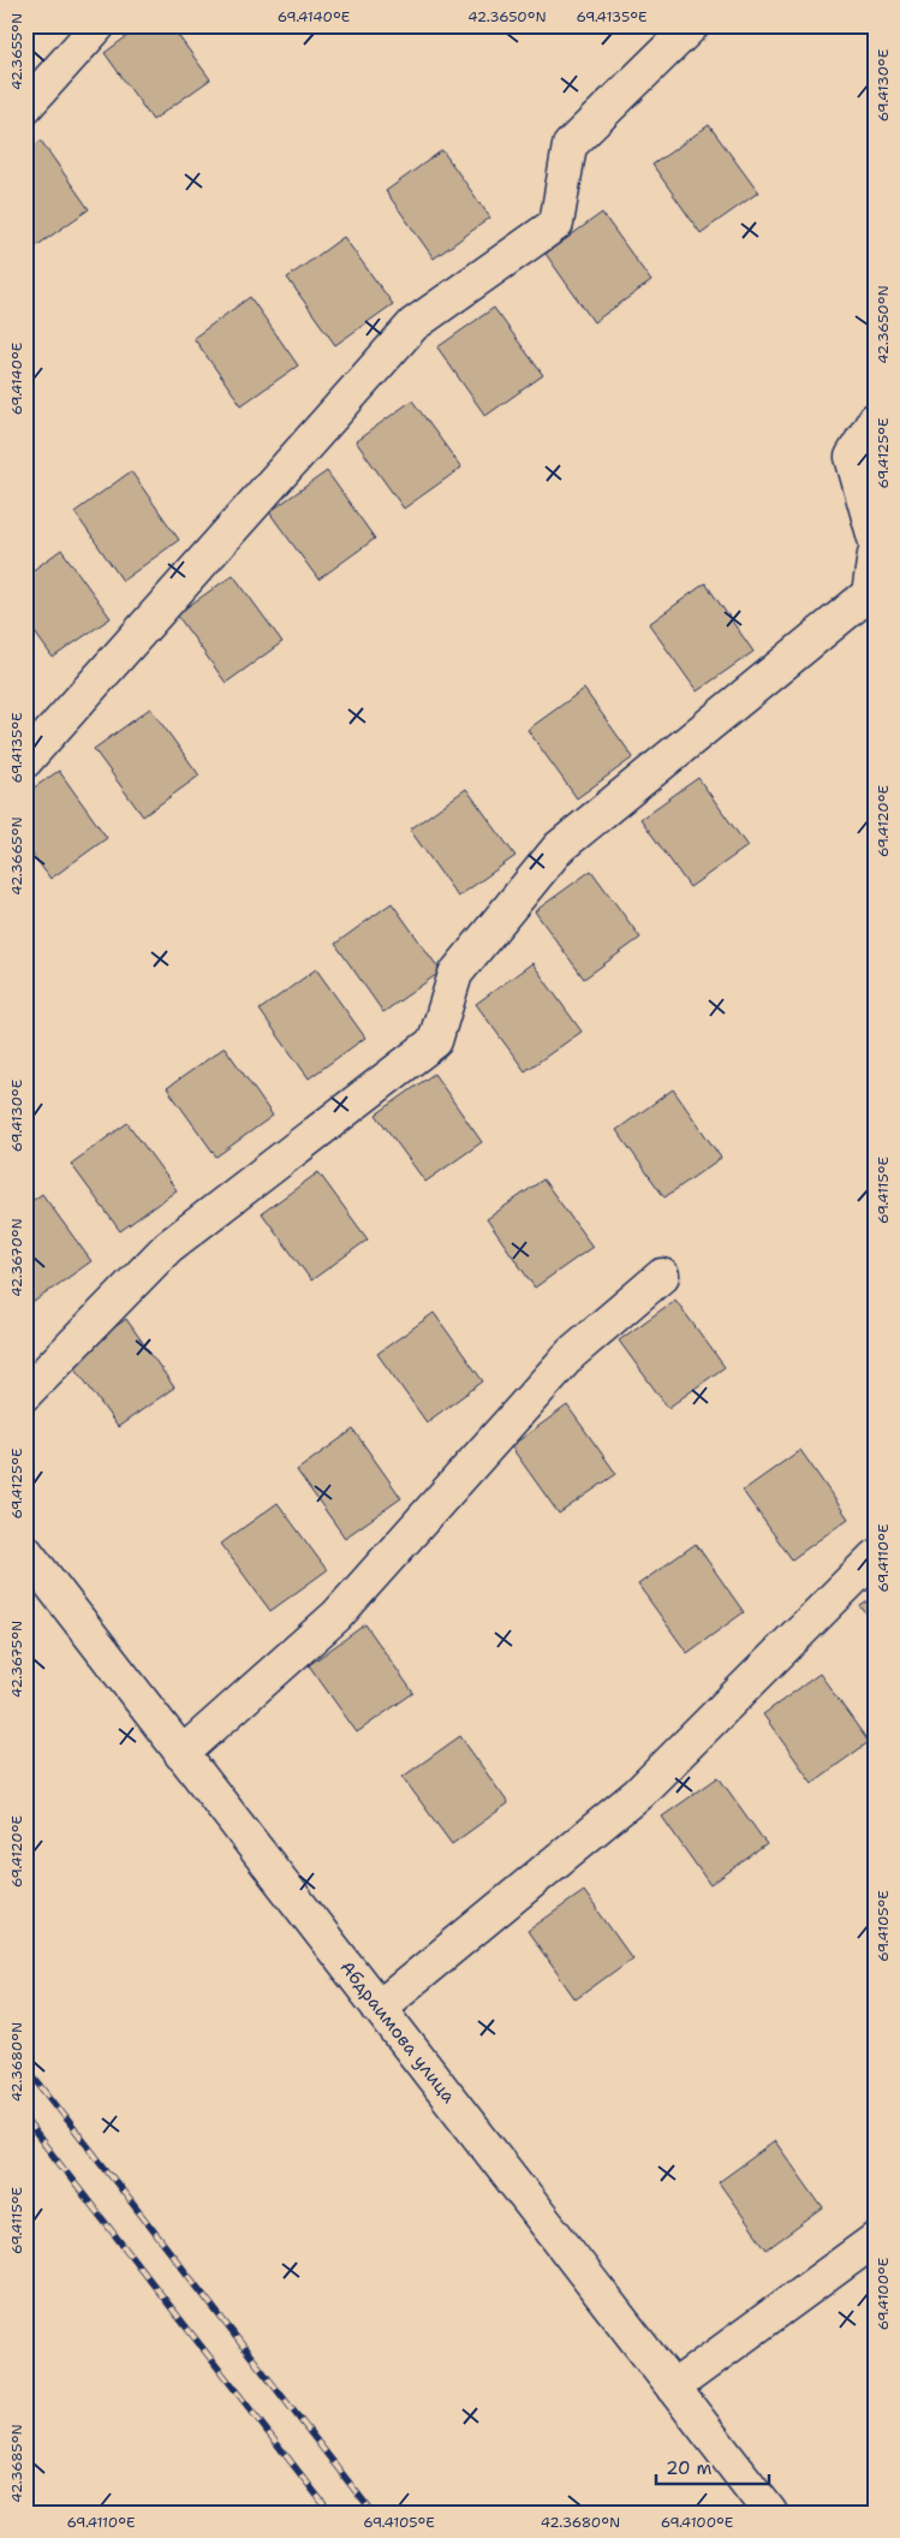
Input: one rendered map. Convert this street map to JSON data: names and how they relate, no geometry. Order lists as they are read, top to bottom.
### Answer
{
  "streets": {
    "street": ["Абдраимова улица"]
  },
  "scale_bar": "20 m",
  "coordinates": [
    "69.4140°E",
    "42.3650°N",
    "69.4135°E",
    "42.3655°N",
    "69.4130°E",
    "69.4125°E",
    "69.4120°E",
    "42.3665°N",
    "69.4115°E",
    "42.3670°N",
    "69.4110°E",
    "42.3675°N",
    "69.4105°E",
    "42.3680°N",
    "69.4100°E",
    "42.3685°N"
  ]
}
